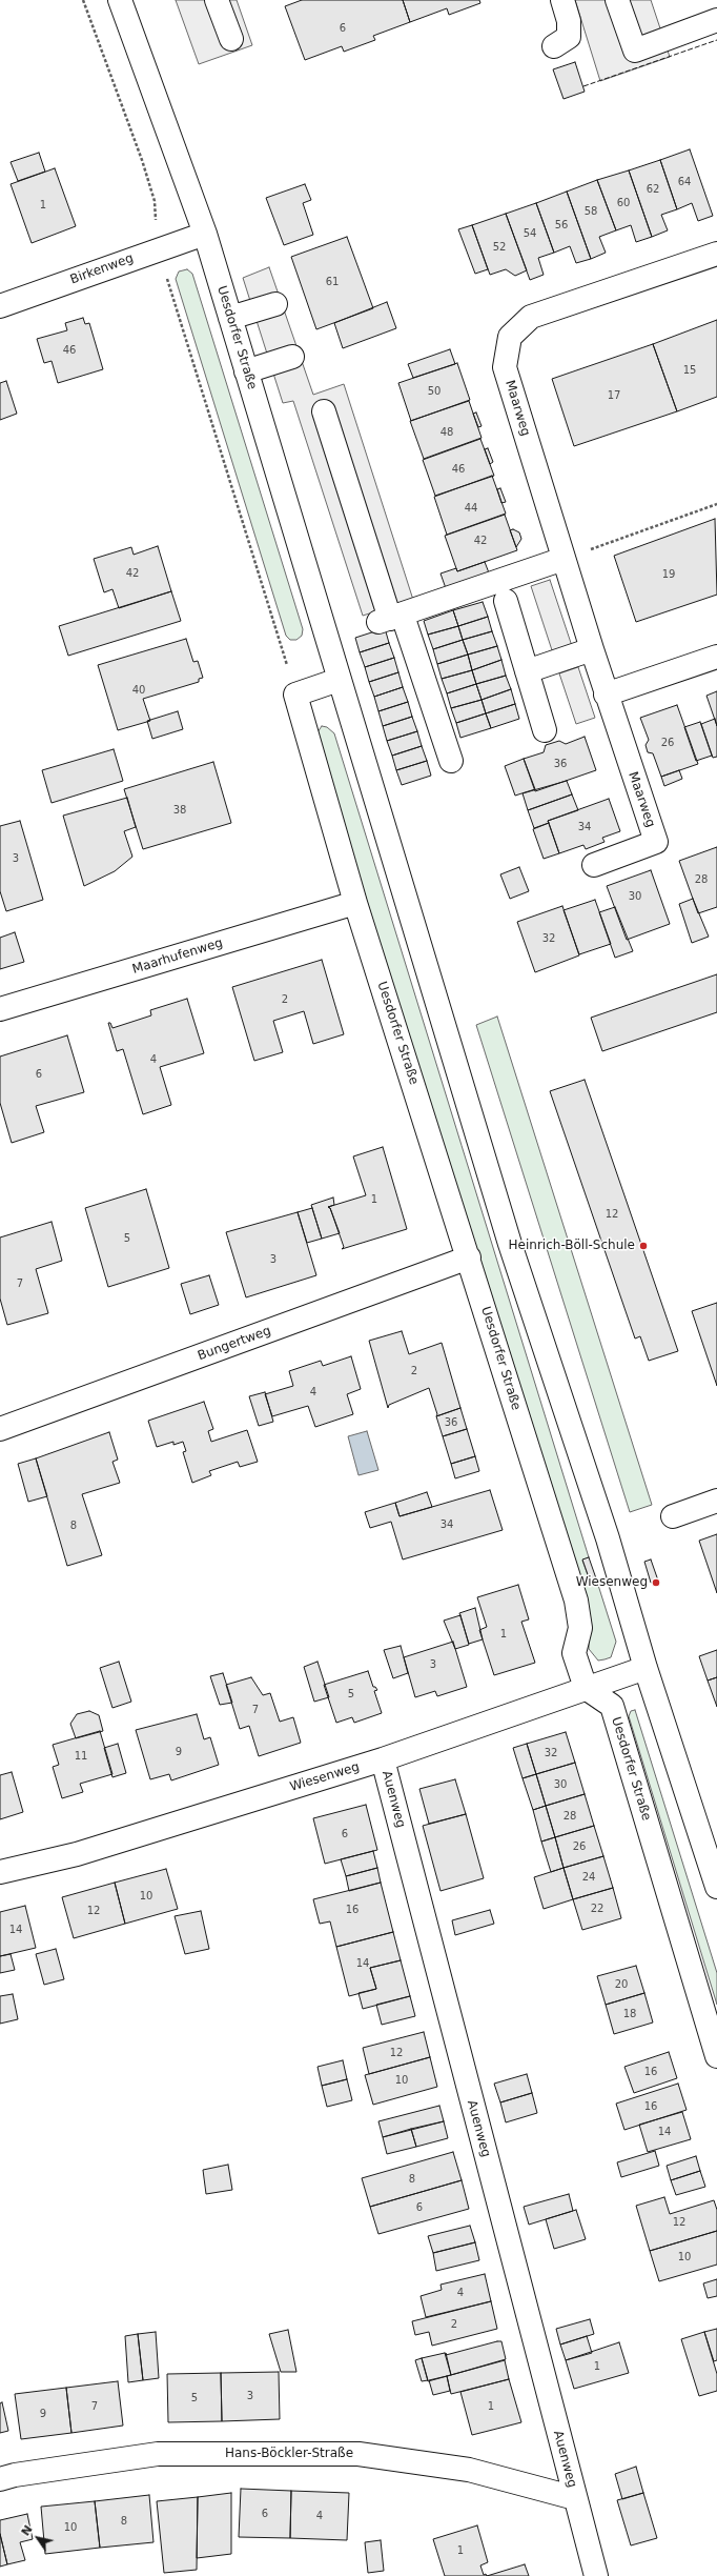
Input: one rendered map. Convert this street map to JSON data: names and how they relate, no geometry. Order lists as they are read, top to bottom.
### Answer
{
  "streets": {
    "street": [
      "Birkenweg",
      "Uesdorfer Straße",
      "Maarweg",
      "Maarhufenweg",
      "Bungertweg",
      "Wiesenweg",
      "Auenweg",
      "Hans-Böckler-Straße"
    ]
  },
  "crossings": [
    ["Birkenweg", "Uesdorfer Straße"],
    ["Uesdorfer Straße", "Maarhufenweg"],
    ["Uesdorfer Straße", "Bungertweg"],
    ["Uesdorfer Straße", "Wiesenweg"],
    ["Wiesenweg", "Auenweg"],
    ["Auenweg", "Hans-Böckler-Straße"]
  ],
  "places": ["Heinrich-Böll-Schule", "Wiesenweg"],
  "house_numbers": [
    "6",
    "64",
    "62",
    "60",
    "1",
    "58",
    "56",
    "54",
    "52",
    "61",
    "46",
    "15",
    "50",
    "17",
    "48",
    "46",
    "44",
    "42",
    "42",
    "19",
    "40",
    "26",
    "36",
    "38",
    "34",
    "3",
    "28",
    "30",
    "32",
    "2",
    "4",
    "6",
    "1",
    "12",
    "5",
    "3",
    "7",
    "2",
    "4",
    "36",
    "34",
    "8",
    "1",
    "3",
    "5",
    "7",
    "9",
    "32",
    "11",
    "30",
    "28",
    "6",
    "26",
    "24",
    "10",
    "22",
    "16",
    "12",
    "14",
    "14",
    "20",
    "18",
    "12",
    "16",
    "10",
    "16",
    "14",
    "8",
    "6",
    "12",
    "10",
    "4",
    "2",
    "1",
    "3",
    "5",
    "7",
    "1",
    "9",
    "6",
    "4",
    "8",
    "10",
    "1"
  ],
  "north": "top left"
}
